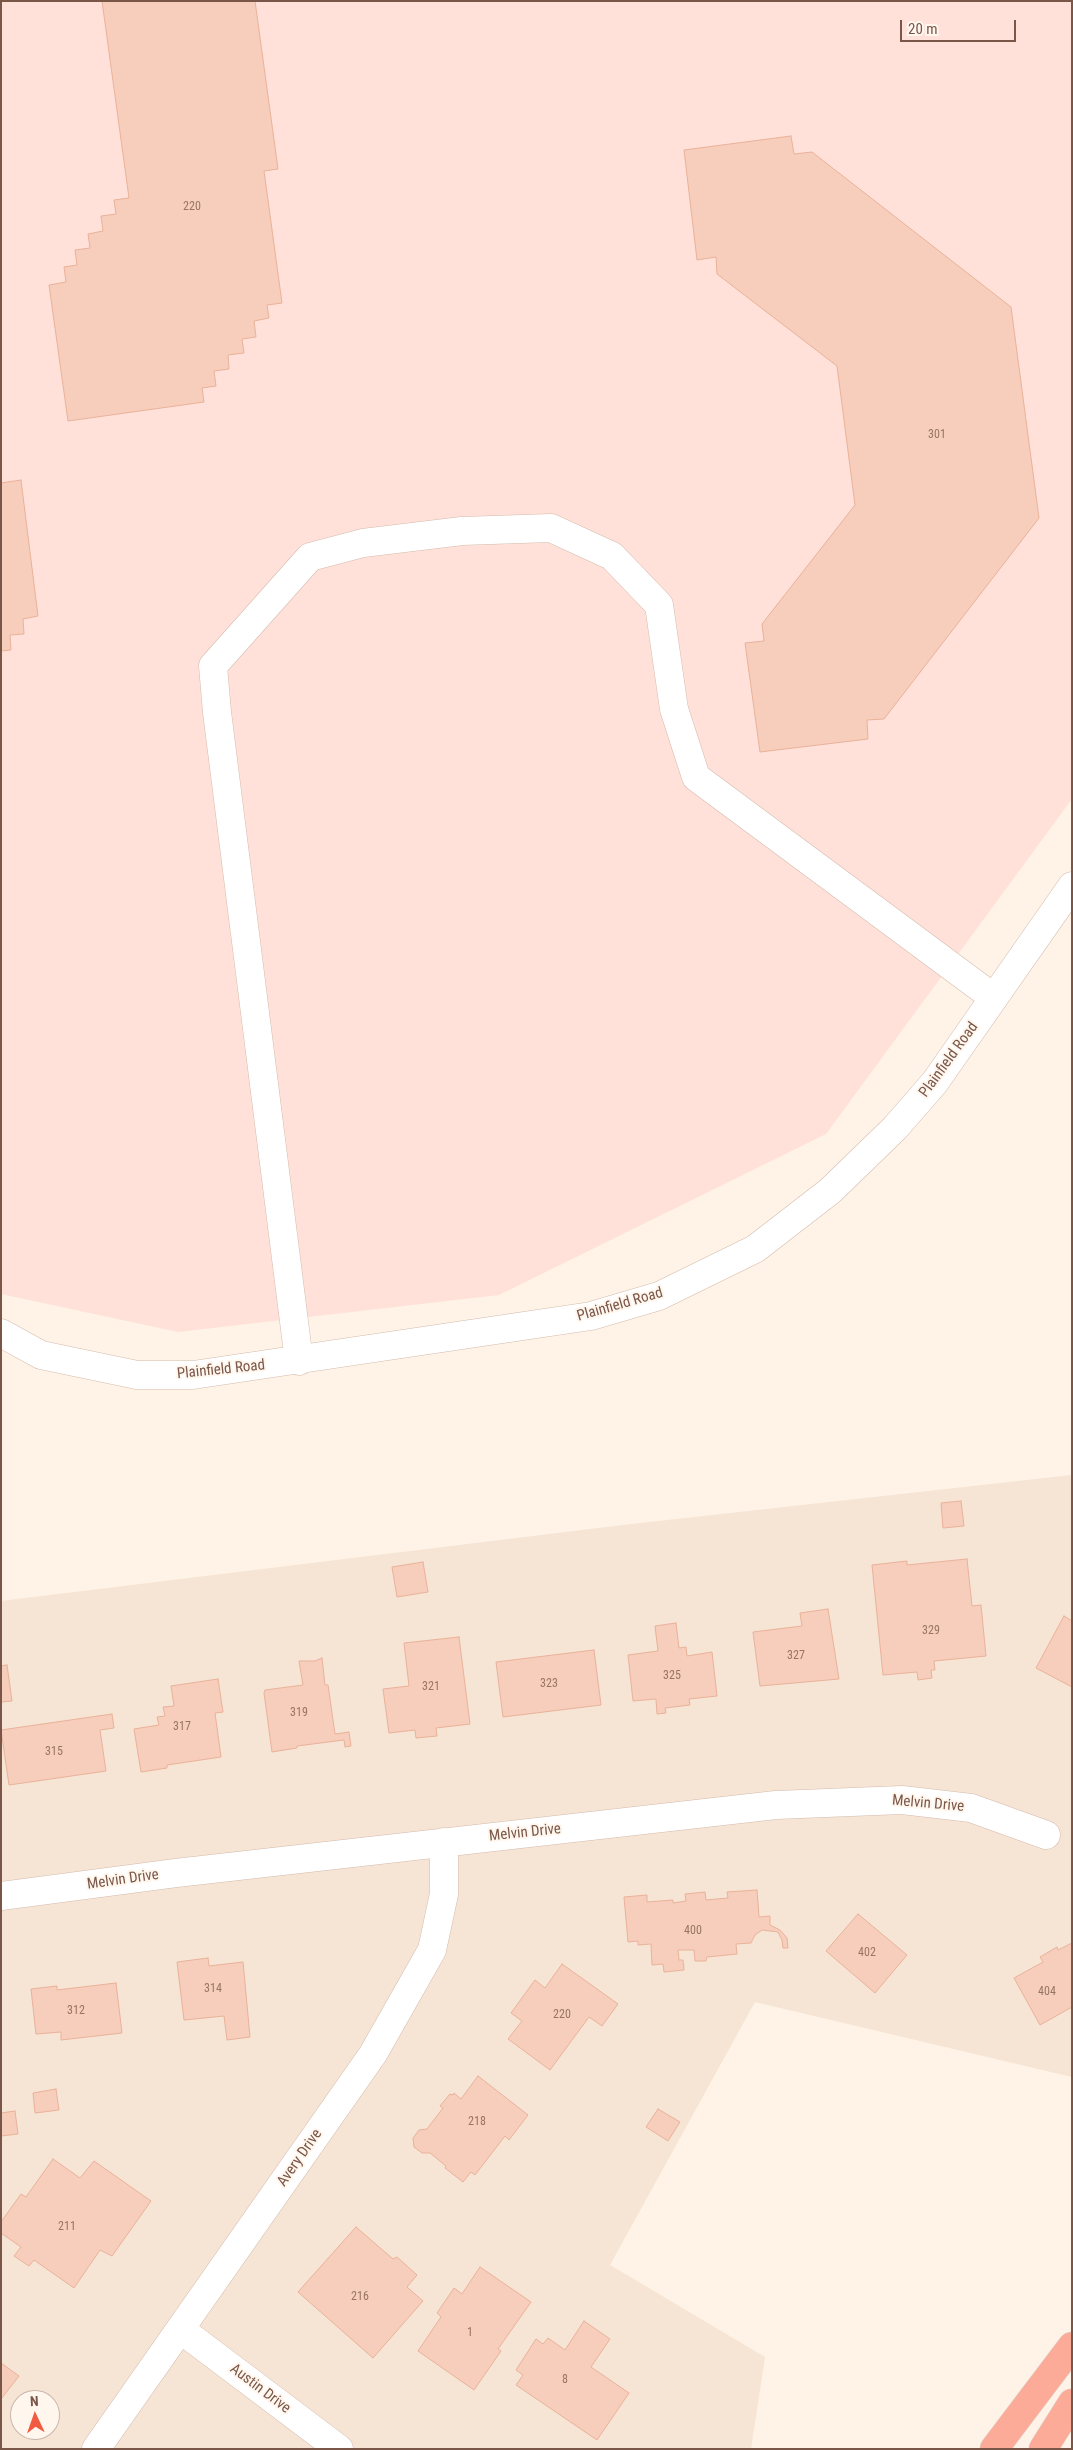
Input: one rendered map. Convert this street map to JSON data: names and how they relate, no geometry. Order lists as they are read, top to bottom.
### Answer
{
  "streets": {
    "street": [
      "Plainfield Road",
      "Melvin Drive",
      "Avery Drive",
      "Austin Drive"
    ]
  },
  "crossings": [
    ["Melvin Drive", "Avery Drive"],
    ["Avery Drive", "Austin Drive"]
  ],
  "house_numbers": [
    "220",
    "301",
    "329",
    "327",
    "325",
    "323",
    "321",
    "319",
    "317",
    "315",
    "400",
    "402",
    "314",
    "404",
    "312",
    "220",
    "218",
    "211",
    "216",
    "1",
    "8"
  ],
  "scale_bar": "20 m",
  "north": "top"
}
